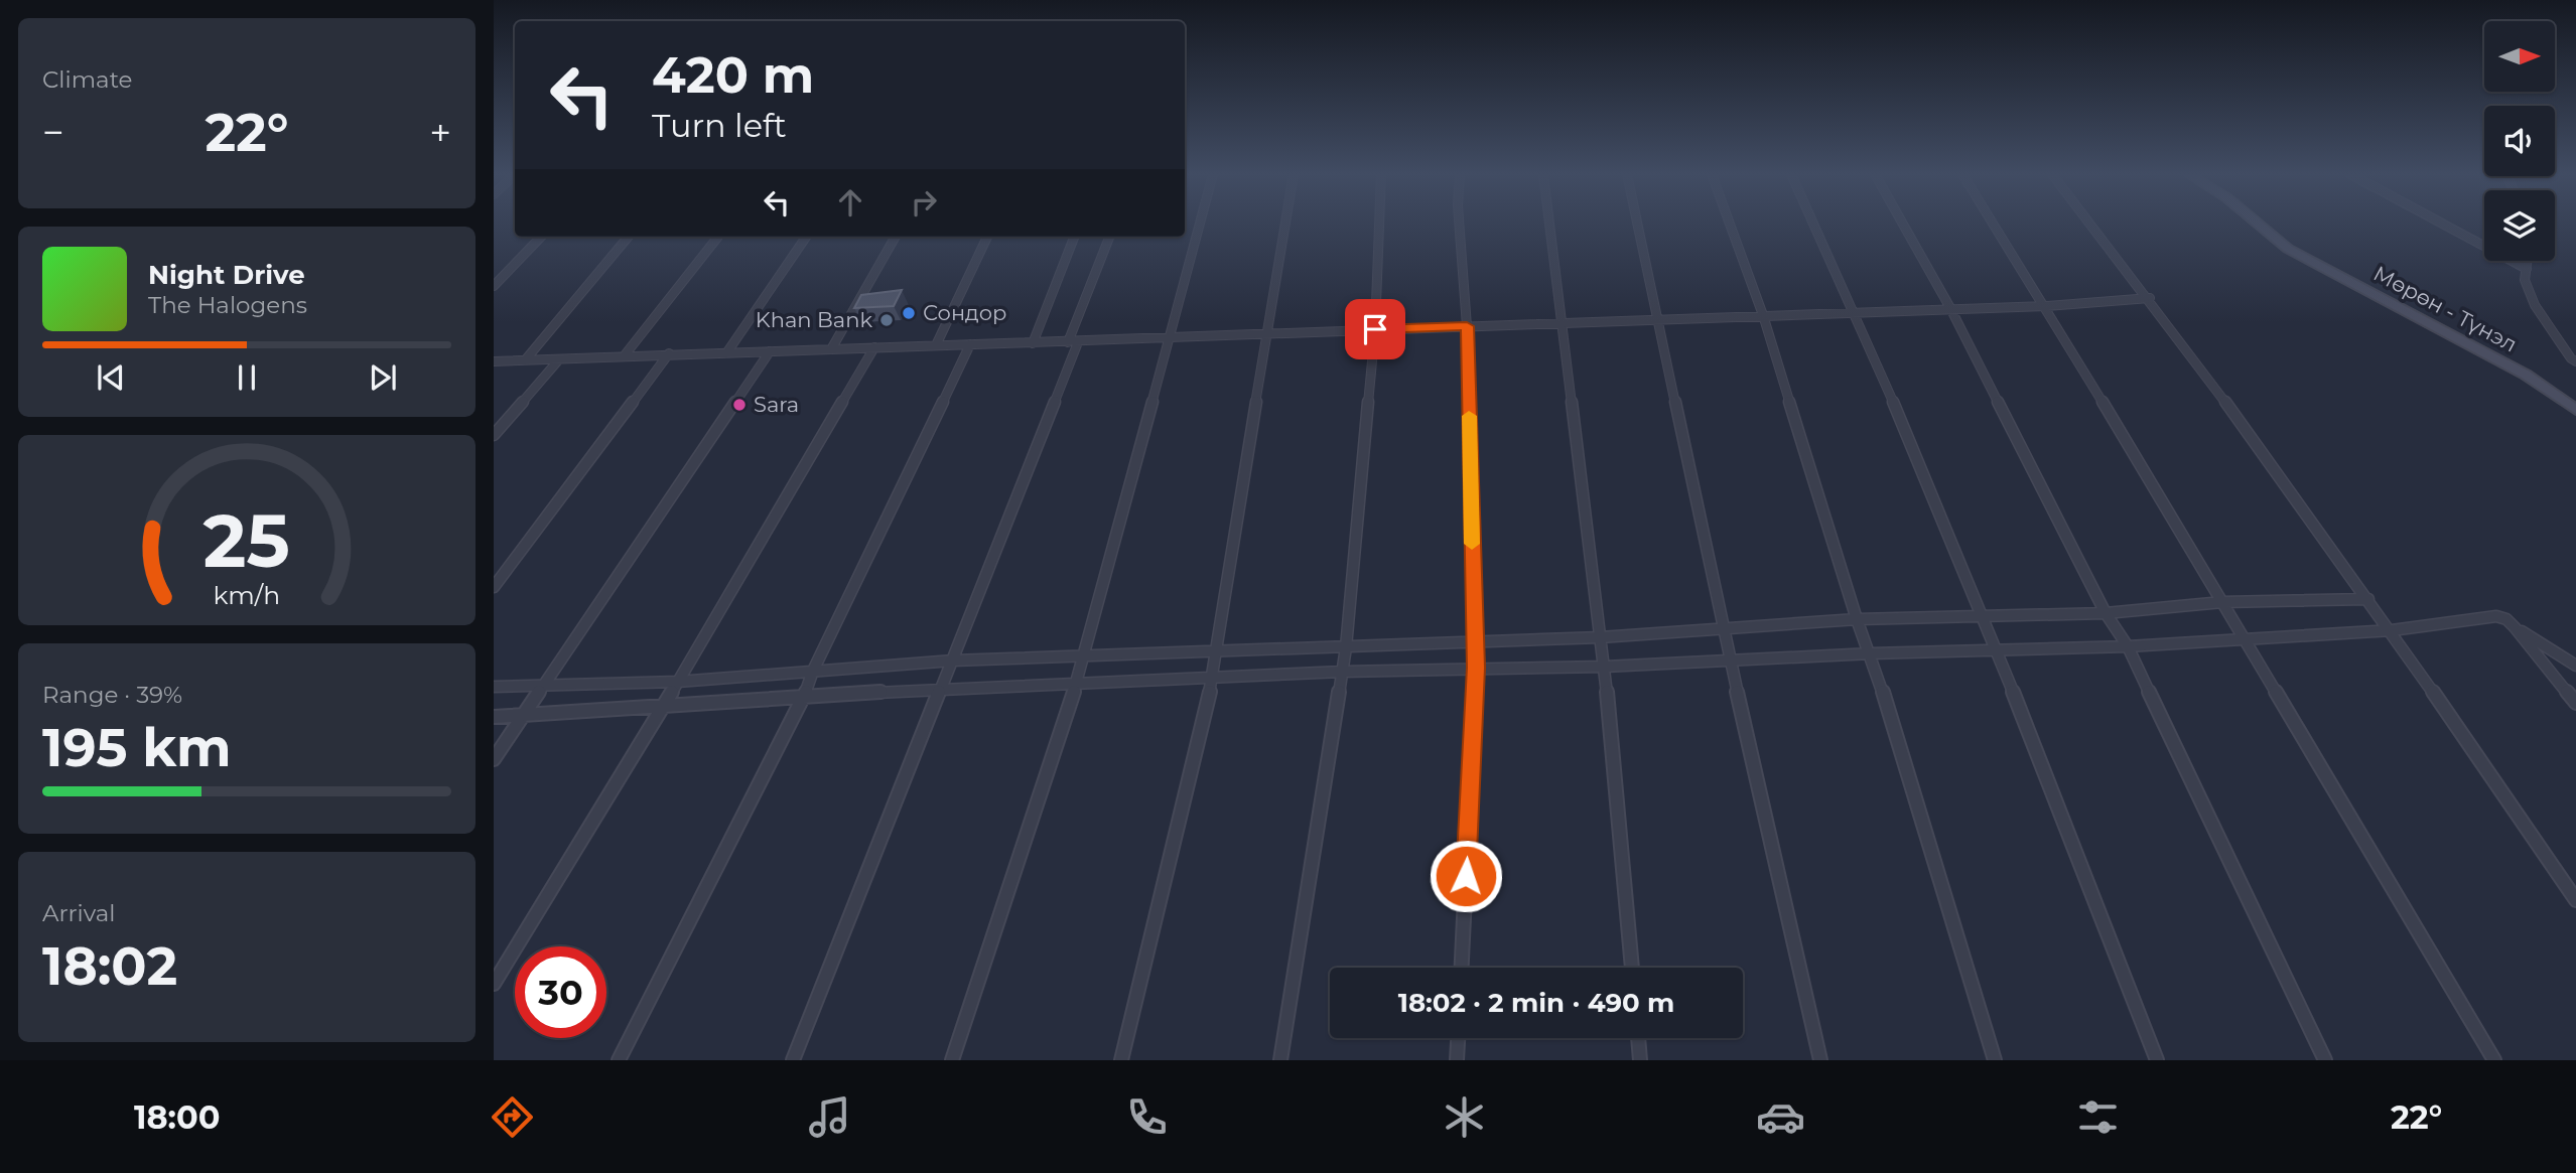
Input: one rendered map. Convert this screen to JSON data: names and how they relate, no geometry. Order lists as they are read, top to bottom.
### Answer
{
  "streets": {
    "street": ["Мөрөн - Түнэл"]
  },
  "places": ["Сондор", "Khan Bank", "Sara"],
  "north": "right",
  "page": {
    "tile": [
      "Climate",
      ["Range · 39%", "195 km"],
      ["Arrival", "18:02"]
    ],
    "turn": ["420 m", "Turn left"],
    "heat": ["−", "22°", "+"],
    "song": ["Night Drive", "The Halogens"],
    "limit": "30",
    "trip": "18:02 · 2 min · 490 m",
    "tabs": ["18:00", "22°"],
    "gauge": ["25", "km/h"]
  }
}
